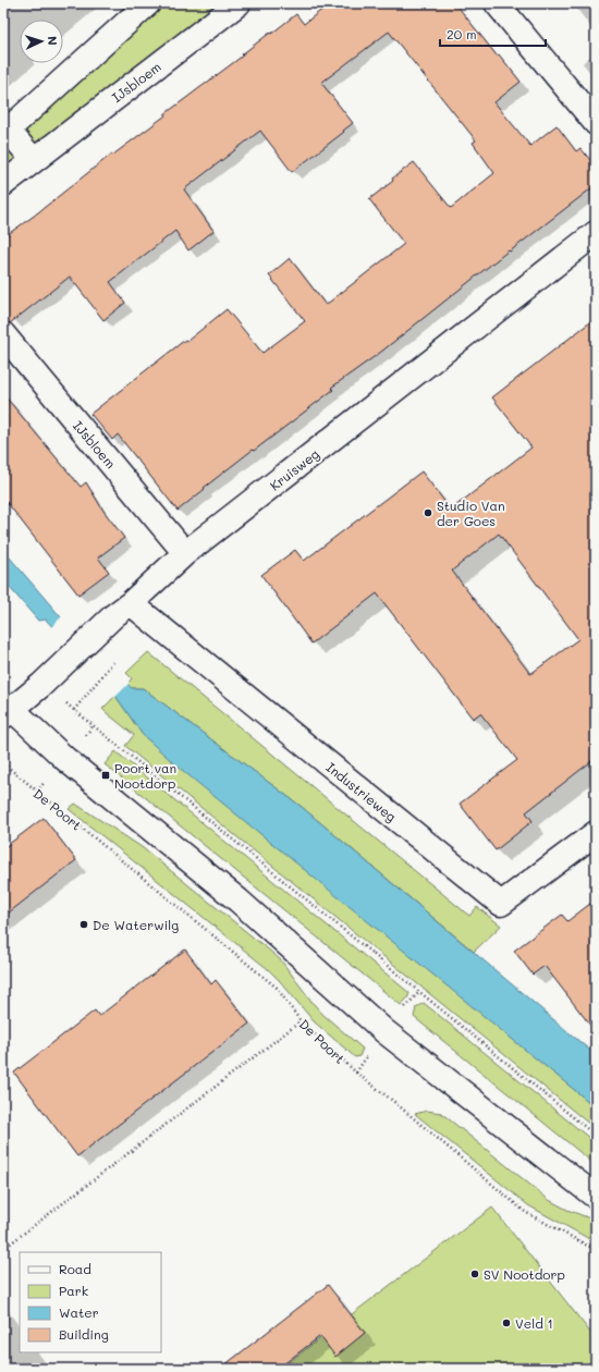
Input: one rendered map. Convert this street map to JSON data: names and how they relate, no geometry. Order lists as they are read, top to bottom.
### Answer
{
  "streets": {
    "street": ["IJsbloem", "Kruisweg", "Industrieweg"],
    "path": ["De Poort"]
  },
  "crossings": [
    ["IJsbloem", "Kruisweg"],
    ["Kruisweg", "Industrieweg"]
  ],
  "places": {
    "other": [
      "Studio Van der Goes",
      "De Waterwilg",
      "SV Nootdorp",
      "Veld 1"
    ],
    "transit": ["Poort van Nootdorp"]
  },
  "legend": [
    "Road",
    "Park",
    "Water",
    "Building"
  ],
  "scale_bar": "20 m",
  "north": "right"
}
